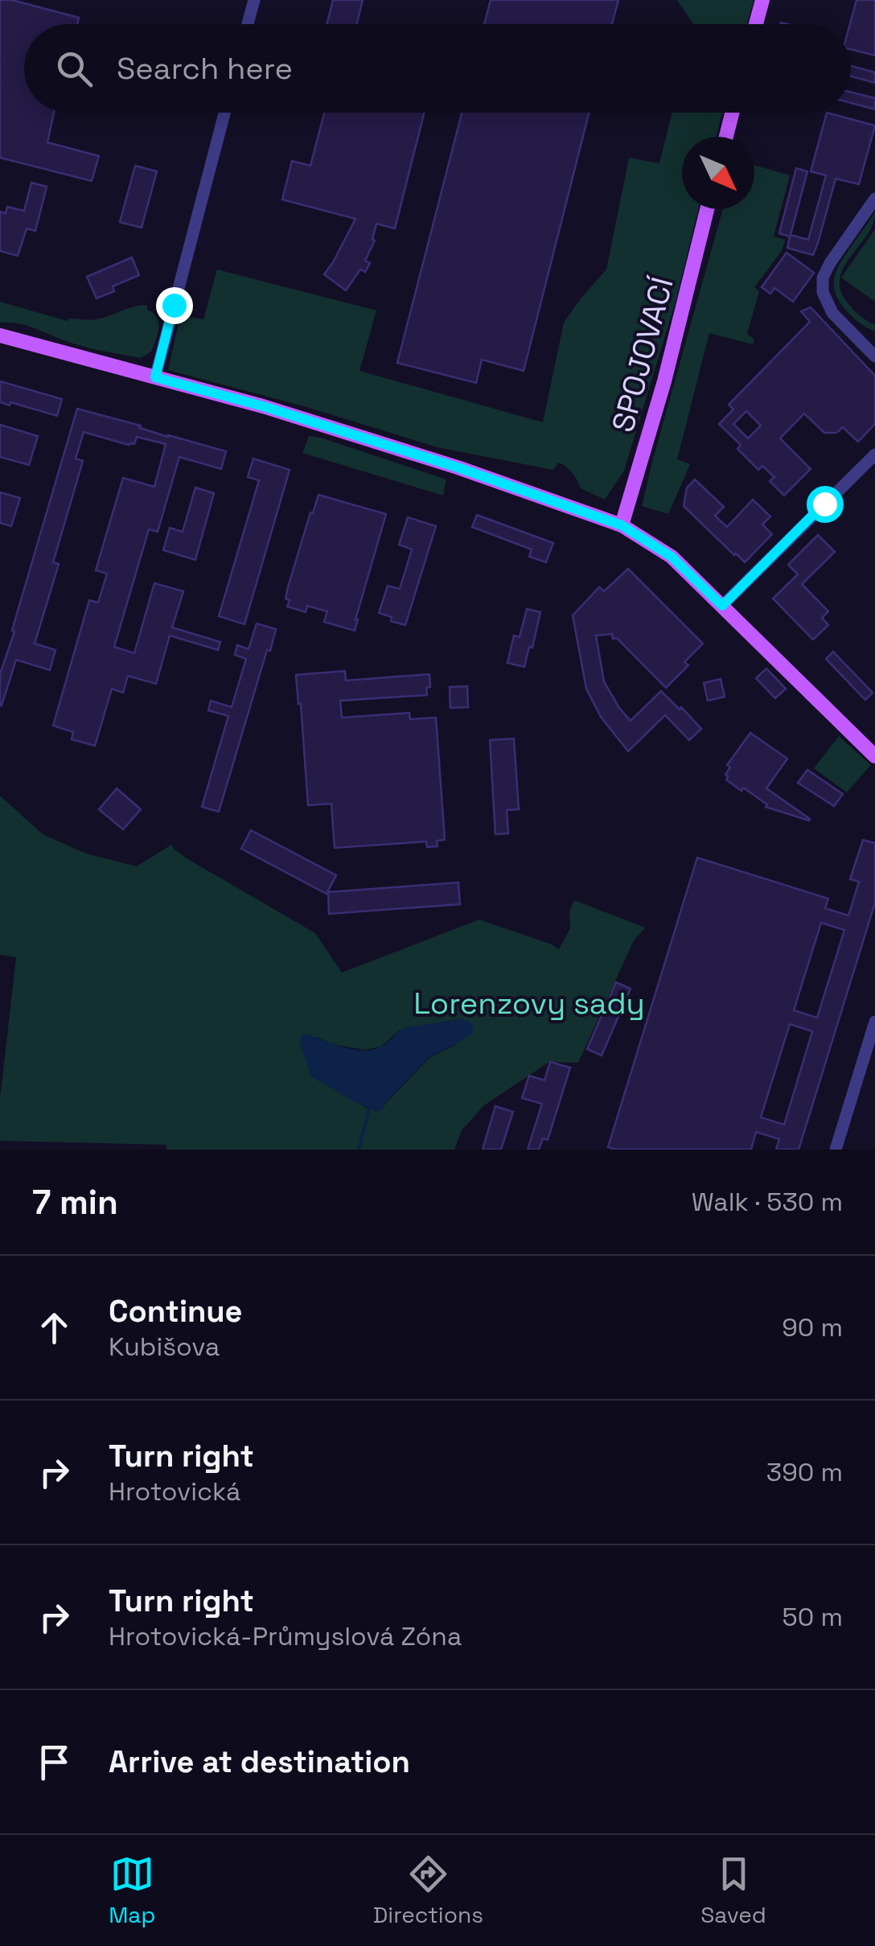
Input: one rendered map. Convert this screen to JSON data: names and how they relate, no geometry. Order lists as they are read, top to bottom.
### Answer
{
  "streets": {
    "main road": ["SPOJOVACÍ"]
  },
  "parks": ["Lorenzovy sady"],
  "north": "bottom right",
  "page": {
    "search": "Search here",
    "heading": ["7 min", "Walk · 530 m"],
    "list": [
      ["Continue", "Kubišova", "90 m"],
      ["Turn right", "Hrotovická", "390 m"],
      ["Turn right", "Hrotovická-Průmyslová Zóna", "50 m"],
      "Arrive at destination"
    ],
    "nav": ["Map", "Directions", "Saved"]
  }
}
